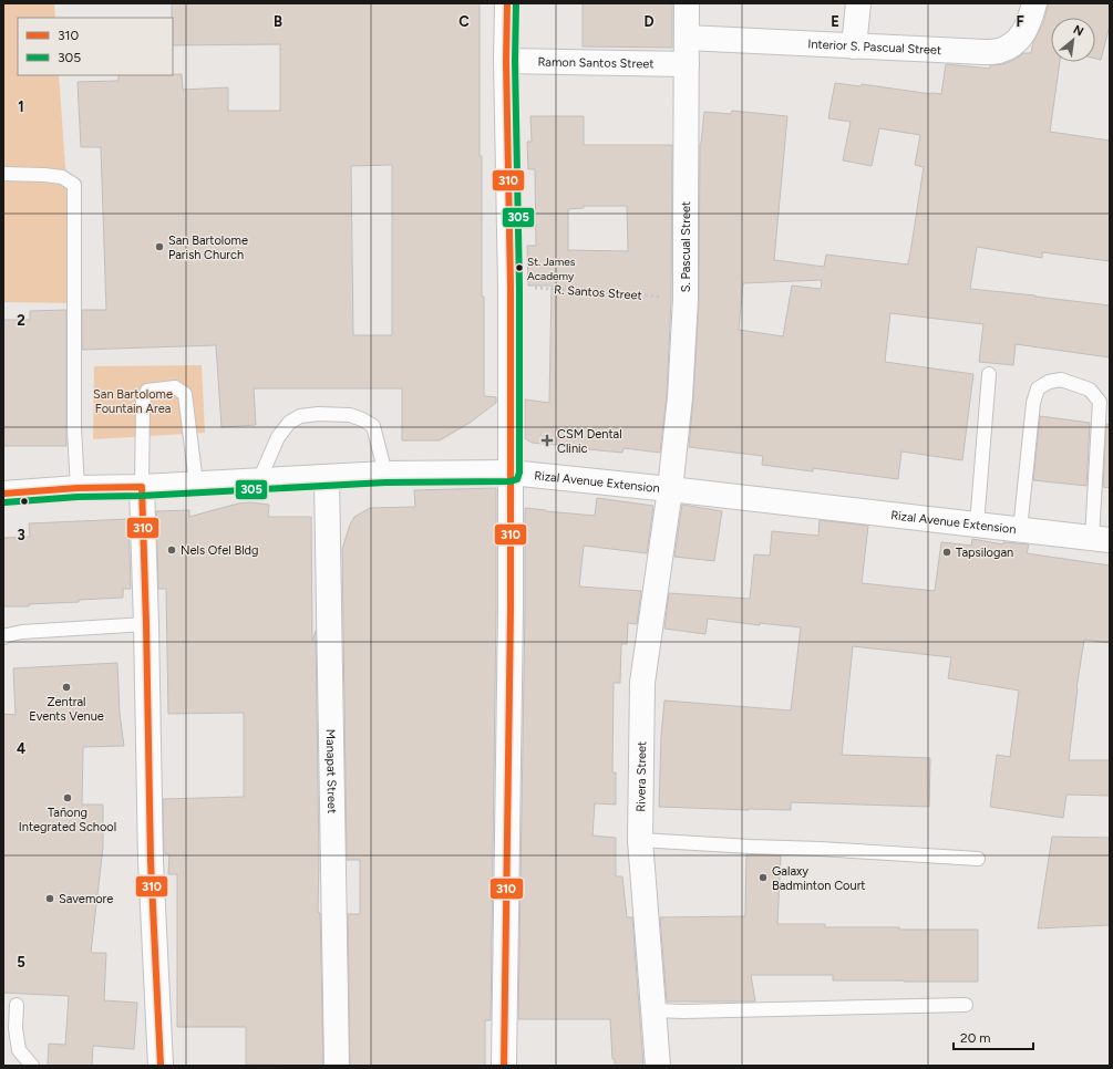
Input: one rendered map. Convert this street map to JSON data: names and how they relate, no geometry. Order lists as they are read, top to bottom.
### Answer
{
  "streets": {
    "main road": [
      "Interior S. Pascual Street",
      "Ramon Santos Street",
      "S. Pascual Street",
      "Rizal Avenue Extension",
      "Manapat Street",
      "Rivera Street"
    ],
    "path": ["R. Santos Street"]
  },
  "crossings": [
    ["Interior S. Pascual Street", "S. Pascual Street"],
    ["Ramon Santos Street", "S. Pascual Street"],
    ["S. Pascual Street", "R. Santos Street"],
    ["S. Pascual Street", "Rizal Avenue Extension"],
    ["S. Pascual Street", "Rivera Street"],
    ["Rizal Avenue Extension", "Manapat Street"],
    ["Rizal Avenue Extension", "Rivera Street"]
  ],
  "parks": ["San Bartolome Fountain Area"],
  "places": {
    "other": [
      "San Bartolome Parish Church",
      "St. James Academy",
      "Nels Ofel Bldg",
      "Tapsilogan",
      "Zentral Events Venue",
      "Tañong Integrated School",
      "Galaxy Badminton Court",
      "Savemore"
    ],
    "health": ["CSM Dental Clinic"]
  },
  "lines": ["transit line 310", "transit line 305"],
  "legend": ["310", "305"],
  "scale_bar": "20 m",
  "north": "top right",
  "grid": {
    "columns": [
      "B",
      "C",
      "D",
      "E",
      "F"
    ],
    "rows": [
      "1",
      "2",
      "3",
      "4",
      "5"
    ]
  }
}
